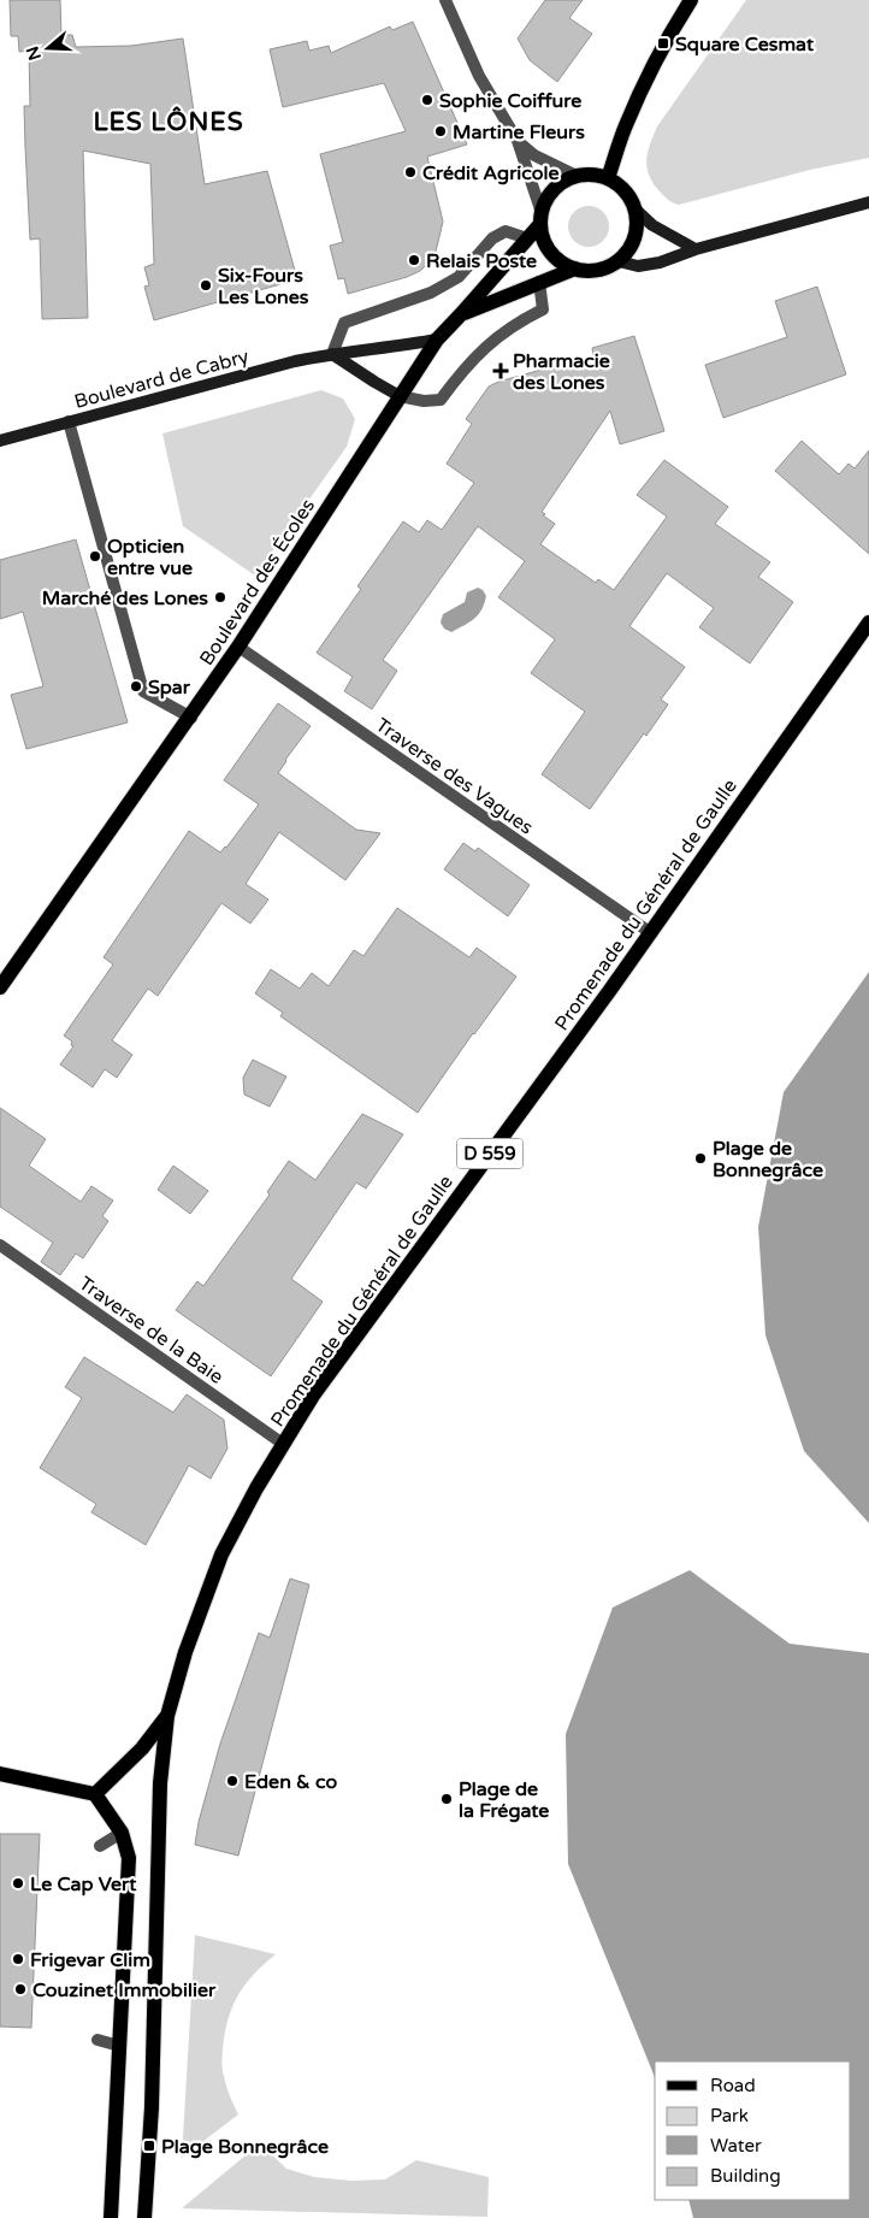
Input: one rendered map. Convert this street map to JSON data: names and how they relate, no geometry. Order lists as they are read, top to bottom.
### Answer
{
  "streets": {
    "main road": ["Boulevard des Écoles", "Promenade du Général de Gaulle", "D 559"],
    "street": ["Boulevard de Cabry", "Traverse des Vagues", "Traverse de la Baie"]
  },
  "crossings": [
    ["Boulevard de Cabry", "Boulevard des Écoles"],
    ["Boulevard des Écoles", "Traverse des Vagues"],
    ["Traverse des Vagues", "Promenade du Général de Gaulle"],
    ["Promenade du Général de Gaulle", "Traverse de la Baie"]
  ],
  "districts": ["LES LÔNES"],
  "places": {
    "transit": ["Square Cesmat", "Plage Bonnegrâce"],
    "other": [
      "Sophie Coiffure",
      "Martine Fleurs",
      "Crédit Agricole",
      "Relais Poste",
      "Six-Fours Les Lones",
      "Opticien entre vue",
      "Marché des Lones",
      "Spar",
      "Plage de Bonnegrâce",
      "Eden & co",
      "Plage de la Frégate",
      "Le Cap Vert",
      "Frigevar Clim",
      "Couzinet Immobilier"
    ],
    "health": ["Pharmacie des Lones"]
  },
  "legend": [
    "Road",
    "Park",
    "Water",
    "Building"
  ],
  "north": "left"
}
